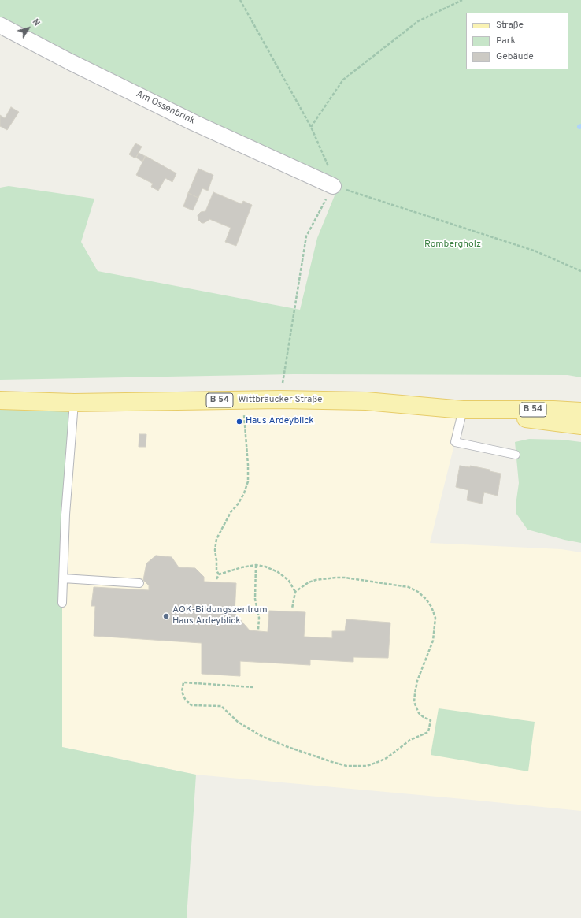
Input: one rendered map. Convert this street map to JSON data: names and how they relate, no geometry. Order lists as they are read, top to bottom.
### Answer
{
  "streets": {
    "main road": ["B 54", "Wittbräucker Straße"],
    "street": ["Am Ossenbrink"]
  },
  "crossings": [
    ["B 54", "Wittbräucker Straße"]
  ],
  "parks": ["Rombergholz"],
  "places": ["Haus Ardeyblick", "AOK-Bildungszentrum Haus Ardeyblick"],
  "legend": ["Straße", "Park", "Gebäude"],
  "north": "top right"
}
